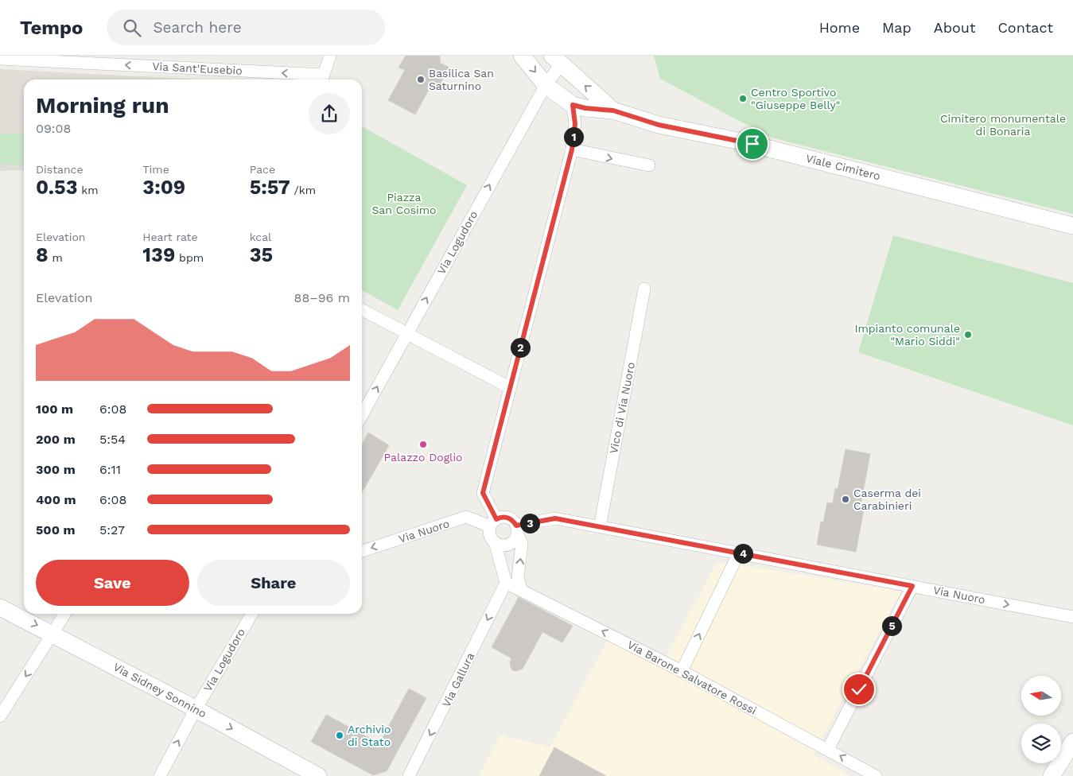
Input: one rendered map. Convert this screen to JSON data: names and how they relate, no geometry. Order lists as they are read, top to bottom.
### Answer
{
  "streets": {
    "main road": ["Viale Cimitero", "Via Sidney Sonnino"],
    "street": [
      "Via Sant'Eusebio",
      "Via Logudoro",
      "Vico di Via Nuoro",
      "Via Nuoro",
      "Via Barone Salvatore Rossi",
      "Via Gallura"
    ]
  },
  "crossings": [
    ["Via Logudoro", "Via Sidney Sonnino"],
    ["Vico di Via Nuoro", "Via Nuoro"],
    ["Via Barone Salvatore Rossi", "Via Gallura"]
  ],
  "one_way": [
    "Via Sant'Eusebio",
    "Via Barone Salvatore Rossi",
    "Via Gallura",
    "Via Sidney Sonnino"
  ],
  "parks": ["Cimitero monumentale di Bonaria", "Piazza San Cosimo"],
  "places": [
    "Basilica San Saturnino",
    "Centro Sportivo \"Giuseppe Belly\"",
    "Impianto comunale \"Mario Siddi\"",
    "Palazzo Doglio",
    "Caserma dei Carabinieri",
    "Archivio di Stato"
  ],
  "north": "left",
  "page": {
    "header": "Tempo",
    "search": "Search here",
    "nav": [
      "Home",
      "Map",
      "About",
      "Contact"
    ],
    "heading": ["Morning run", "09:08"],
    "pins": [
      "1",
      "2",
      "3",
      "4",
      "5"
    ],
    "stats": [
      ["Distance", "0.53 km"],
      ["Time", "3:09"],
      ["Pace", "5:57 /km"],
      ["Elevation", "8 m"],
      ["Heart rate", "139 bpm"],
      ["kcal", "35"]
    ],
    "chart": ["Elevation", "88–96 m"],
    "list": [
      {
        "name": "100 m",
        "note": "6:08"
      },
      {
        "name": "200 m",
        "note": "5:54"
      },
      {
        "name": "300 m",
        "note": "6:11"
      },
      {
        "name": "400 m",
        "note": "6:08"
      },
      {
        "name": "500 m",
        "note": "5:27"
      }
    ],
    "buttons": ["Save", "Share"]
  }
}
